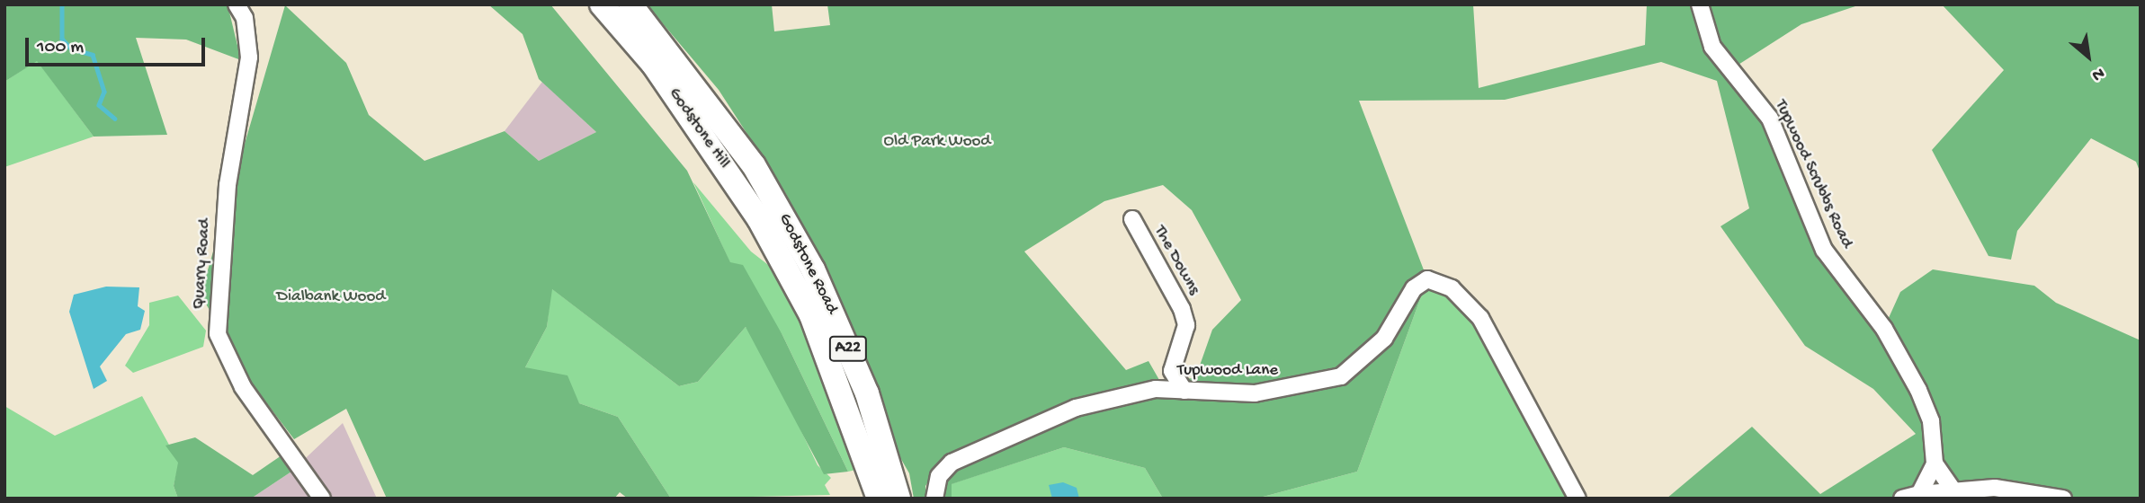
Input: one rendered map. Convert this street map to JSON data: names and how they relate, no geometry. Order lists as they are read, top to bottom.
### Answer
{
  "streets": {
    "highway": ["Godstone Hill", "Godstone Road", "A22"],
    "street": [
      "Tupwood Scrubbs Road",
      "The Downs",
      "Quarry Road",
      "Tupwood Lane"
    ]
  },
  "crossings": [
    ["Godstone Hill", "Godstone Road"],
    ["The Downs", "Tupwood Lane"]
  ],
  "parks": ["Old Park Wood", "Dialbank Wood"],
  "scale_bar": "100 m",
  "north": "bottom right"
}
